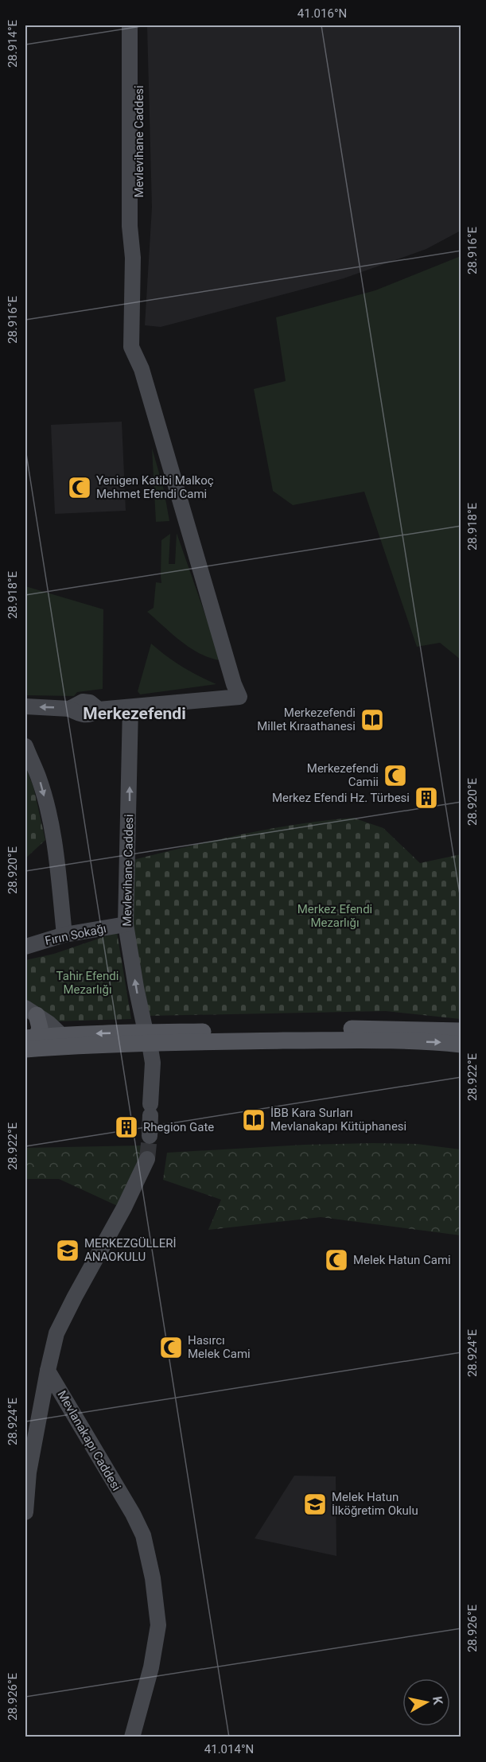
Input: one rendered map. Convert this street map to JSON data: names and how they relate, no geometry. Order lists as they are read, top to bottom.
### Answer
{
  "streets": {
    "street": ["Mevlevihane Caddesi", "Fırın Sokağı", "Mevlanakapı Caddesi"]
  },
  "crossings": [
    ["Mevlevihane Caddesi", "Fırın Sokağı"]
  ],
  "districts": ["Merkezefendi"],
  "parks": ["Merkez Efendi Mezarlığı", "Tahir Efendi Mezarlığı"],
  "places": {
    "mosque": [
      "Yenigen Katibi Malkoç Mehmet Efendi Cami",
      "Merkezefendi Camii",
      "Melek Hatun Cami",
      "Hasırcı Melek Cami"
    ],
    "library": ["Merkezefendi Millet Kıraathanesi", "İBB Kara Surları Mevlanakapı Kütüphanesi"],
    "building": ["Merkez Efendi Hz. Türbesi", "Rhegion Gate"],
    "school or university": ["MERKEZGÜLLERİ ANAOKULU", "Melek Hatun İlköğretim Okulu"]
  },
  "north": "right",
  "coordinates": [
    "41.016°N",
    "28.914°E",
    "28.916°E",
    "28.918°E",
    "28.920°E",
    "28.922°E",
    "28.924°E",
    "28.926°E",
    "41.014°N"
  ]
}
